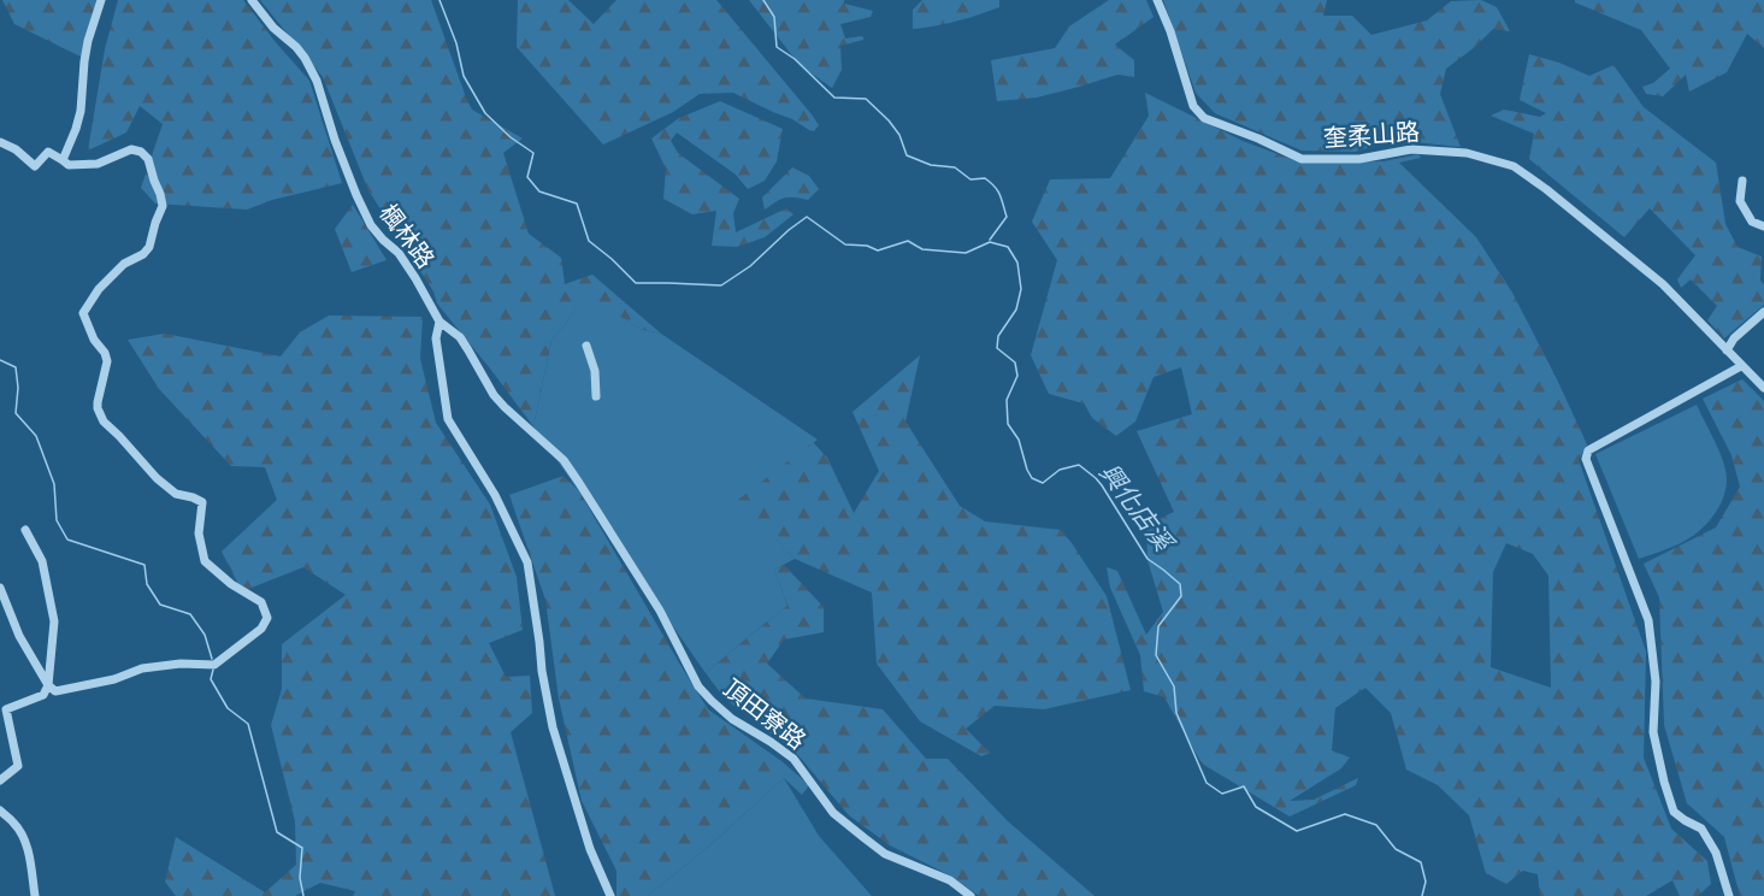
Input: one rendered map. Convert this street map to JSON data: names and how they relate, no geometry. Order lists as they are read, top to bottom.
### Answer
{
  "streets": {
    "street": ["奎柔山路", "楓林路", "頂田寮路"]
  },
  "crossings": [
    ["楓林路", "頂田寮路"]
  ],
  "water": ["興化店溪"]
}
